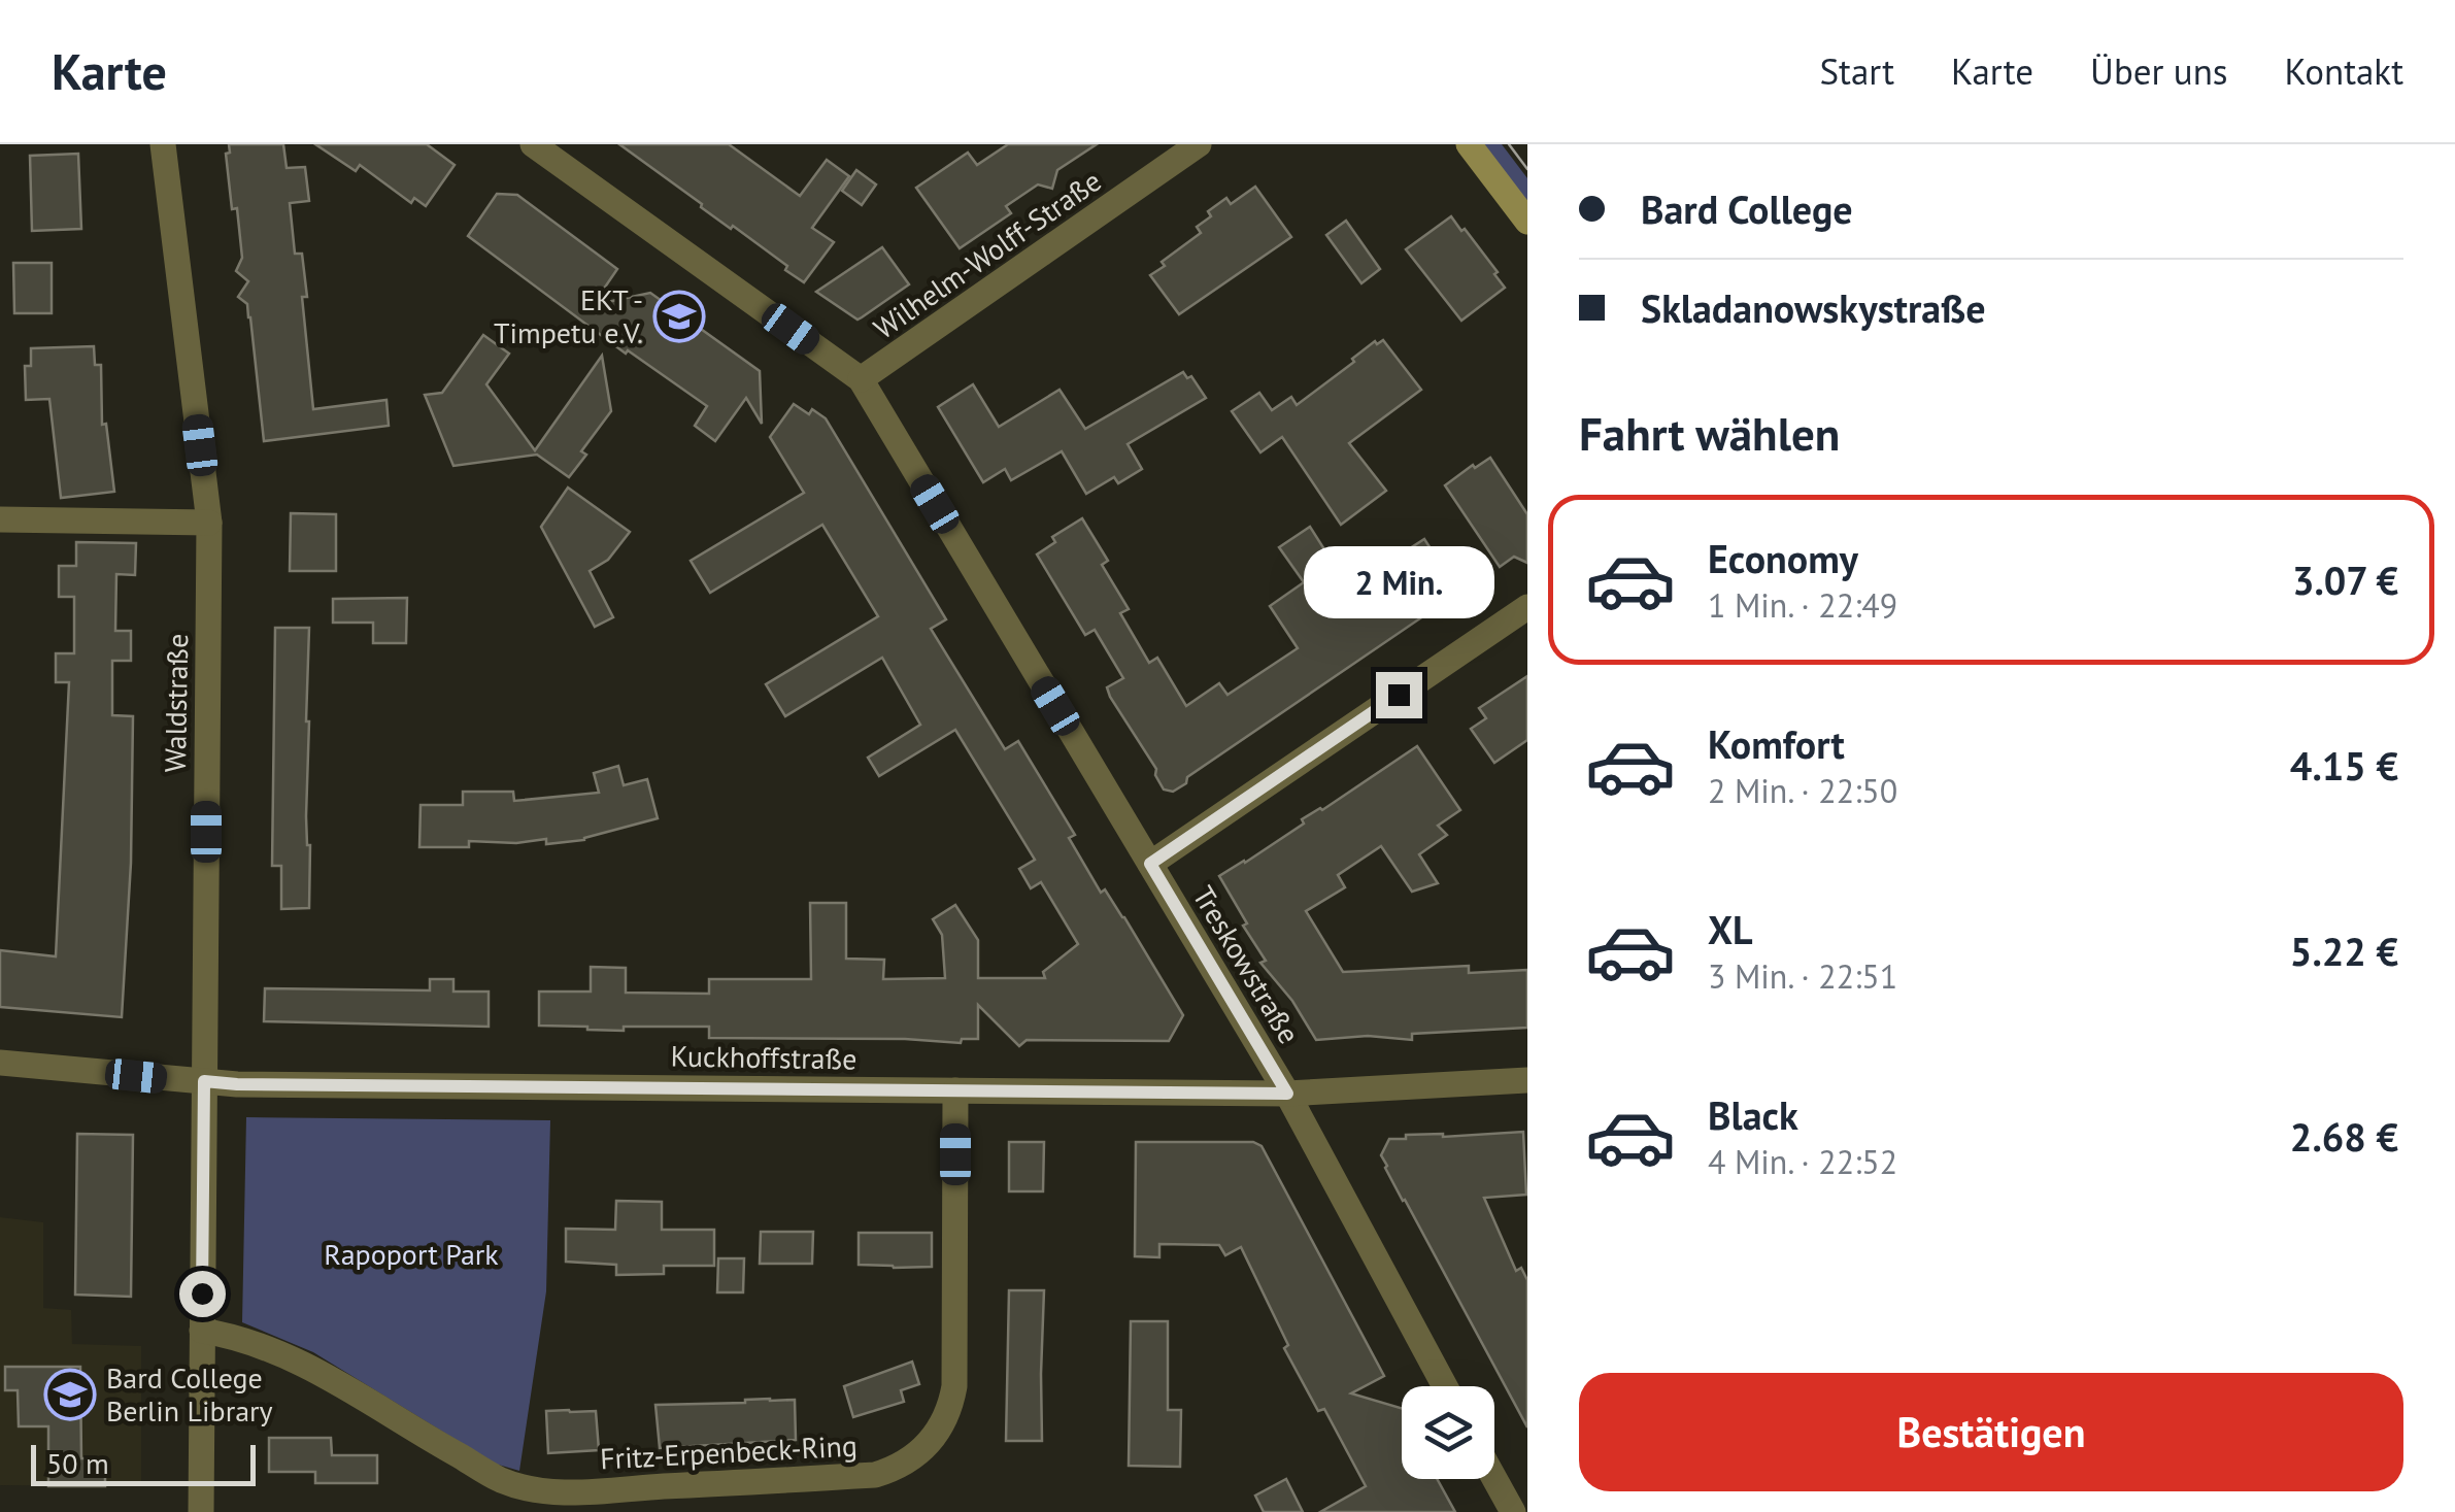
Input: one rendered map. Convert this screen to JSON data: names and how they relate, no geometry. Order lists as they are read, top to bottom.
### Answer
{
  "streets": {
    "street": [
      "Wilhelm-Wolff-Straße",
      "Waldstraße",
      "Treskowstraße",
      "Kuckhoffstraße",
      "Fritz-Erpenbeck-Ring"
    ]
  },
  "crossings": [
    ["Wilhelm-Wolff-Straße", "Treskowstraße"],
    ["Waldstraße", "Kuckhoffstraße"],
    ["Waldstraße", "Fritz-Erpenbeck-Ring"],
    ["Treskowstraße", "Kuckhoffstraße"],
    ["Kuckhoffstraße", "Fritz-Erpenbeck-Ring"]
  ],
  "parks": ["Rapoport Park"],
  "places": {
    "school or university": ["EKT - Timpetu e.V.", "Bard College Berlin Library"]
  },
  "scale_bar": "50 m",
  "page": {
    "header": "Karte",
    "nav": [
      "Start",
      "Karte",
      "Über uns",
      "Kontakt"
    ],
    "banner": ["Bard College", "Skladanowskystraße"],
    "heading": "Fahrt wählen",
    "list": [
      {
        "name": "Economy",
        "note": "1 Min. · 22:49",
        "value": "3.07 €"
      },
      {
        "name": "Komfort",
        "note": "2 Min. · 22:50",
        "value": "4.15 €"
      },
      {
        "name": "XL",
        "note": "3 Min. · 22:51",
        "value": "5.22 €"
      },
      {
        "name": "Black",
        "note": "4 Min. · 22:52",
        "value": "2.68 €"
      }
    ],
    "bubble": "2 Min.",
    "buttons": "Bestätigen",
    "scale": "50 m"
  }
}
